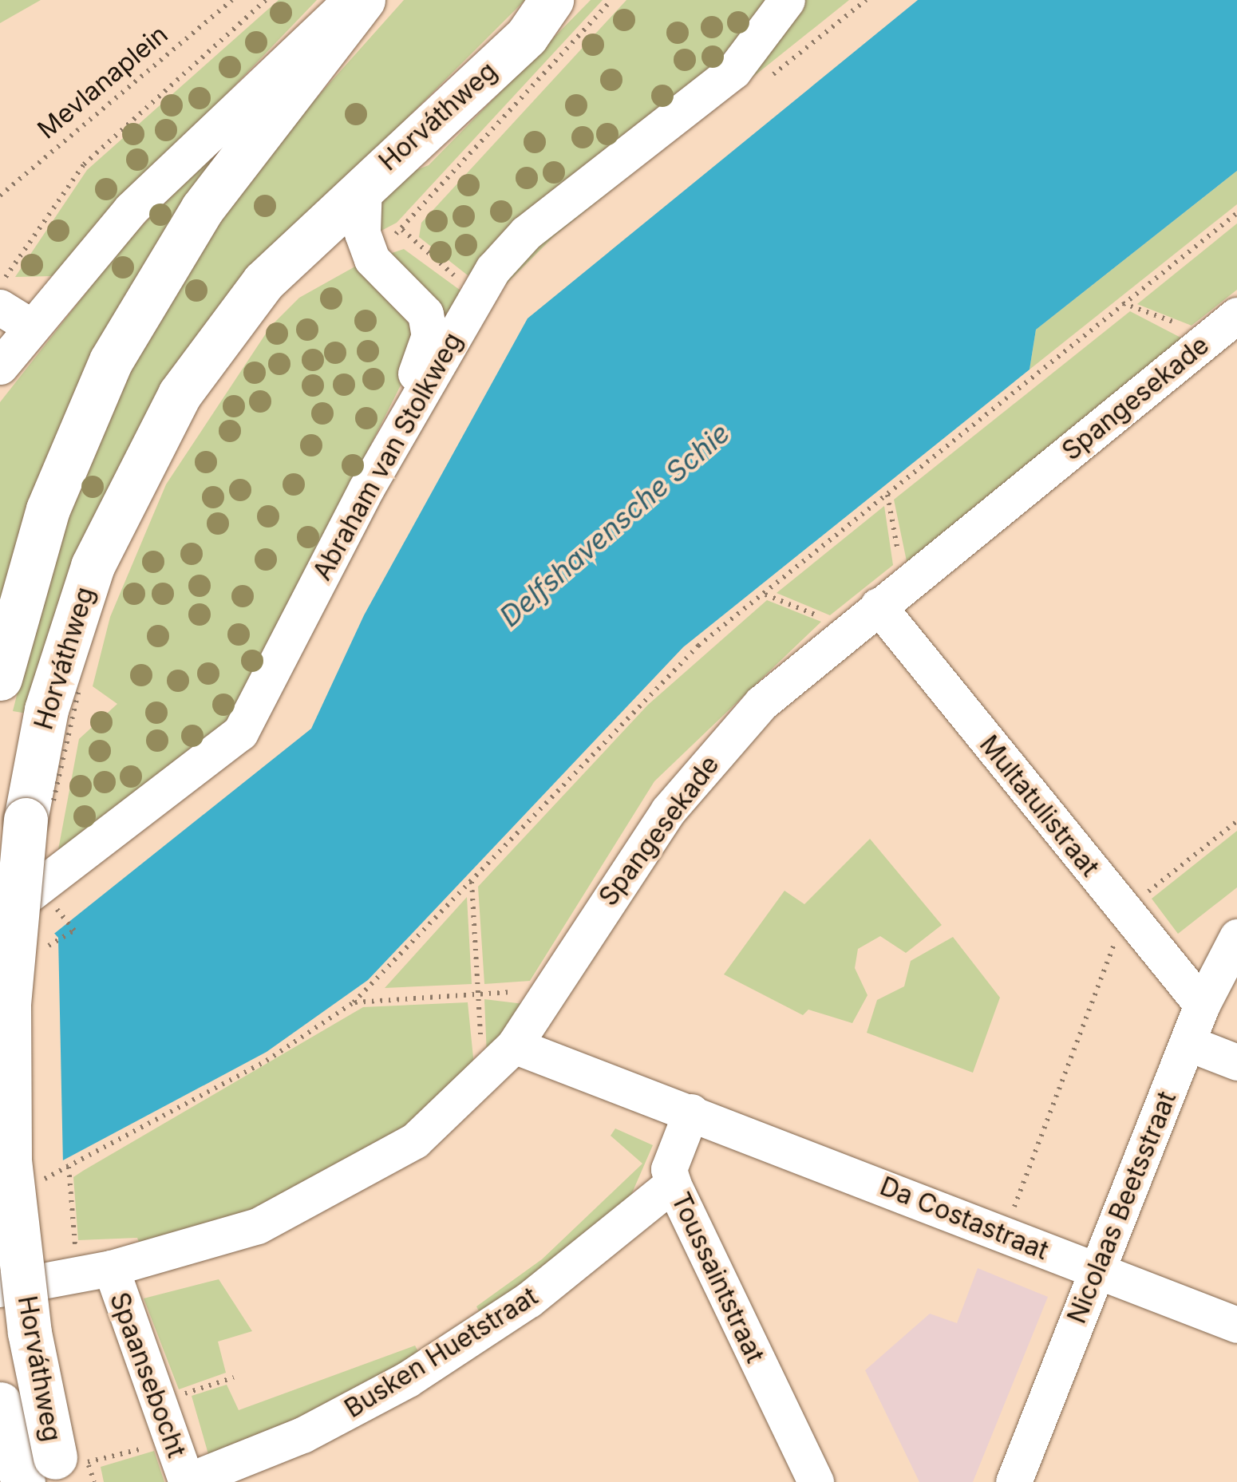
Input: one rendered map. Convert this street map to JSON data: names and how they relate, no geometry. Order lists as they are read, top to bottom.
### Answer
{
  "streets": {
    "main road": ["Horváthweg"],
    "street": [
      "Spangesekade",
      "Abraham van Stolkweg",
      "Multatulistraat",
      "Nicolaas Beetsstraat",
      "Da Costastraat",
      "Toussaintstraat",
      "Busken Huetstraat",
      "Spaansebocht"
    ],
    "path": ["Mevlanaplein"]
  },
  "crossings": [
    ["Spangesekade", "Multatulistraat"],
    ["Spangesekade", "Spaansebocht"],
    ["Multatulistraat", "Nicolaas Beetsstraat"],
    ["Nicolaas Beetsstraat", "Da Costastraat"],
    ["Da Costastraat", "Toussaintstraat"],
    ["Toussaintstraat", "Busken Huetstraat"],
    ["Busken Huetstraat", "Spaansebocht"]
  ],
  "water": ["Delfshavensche Schie"]
}
